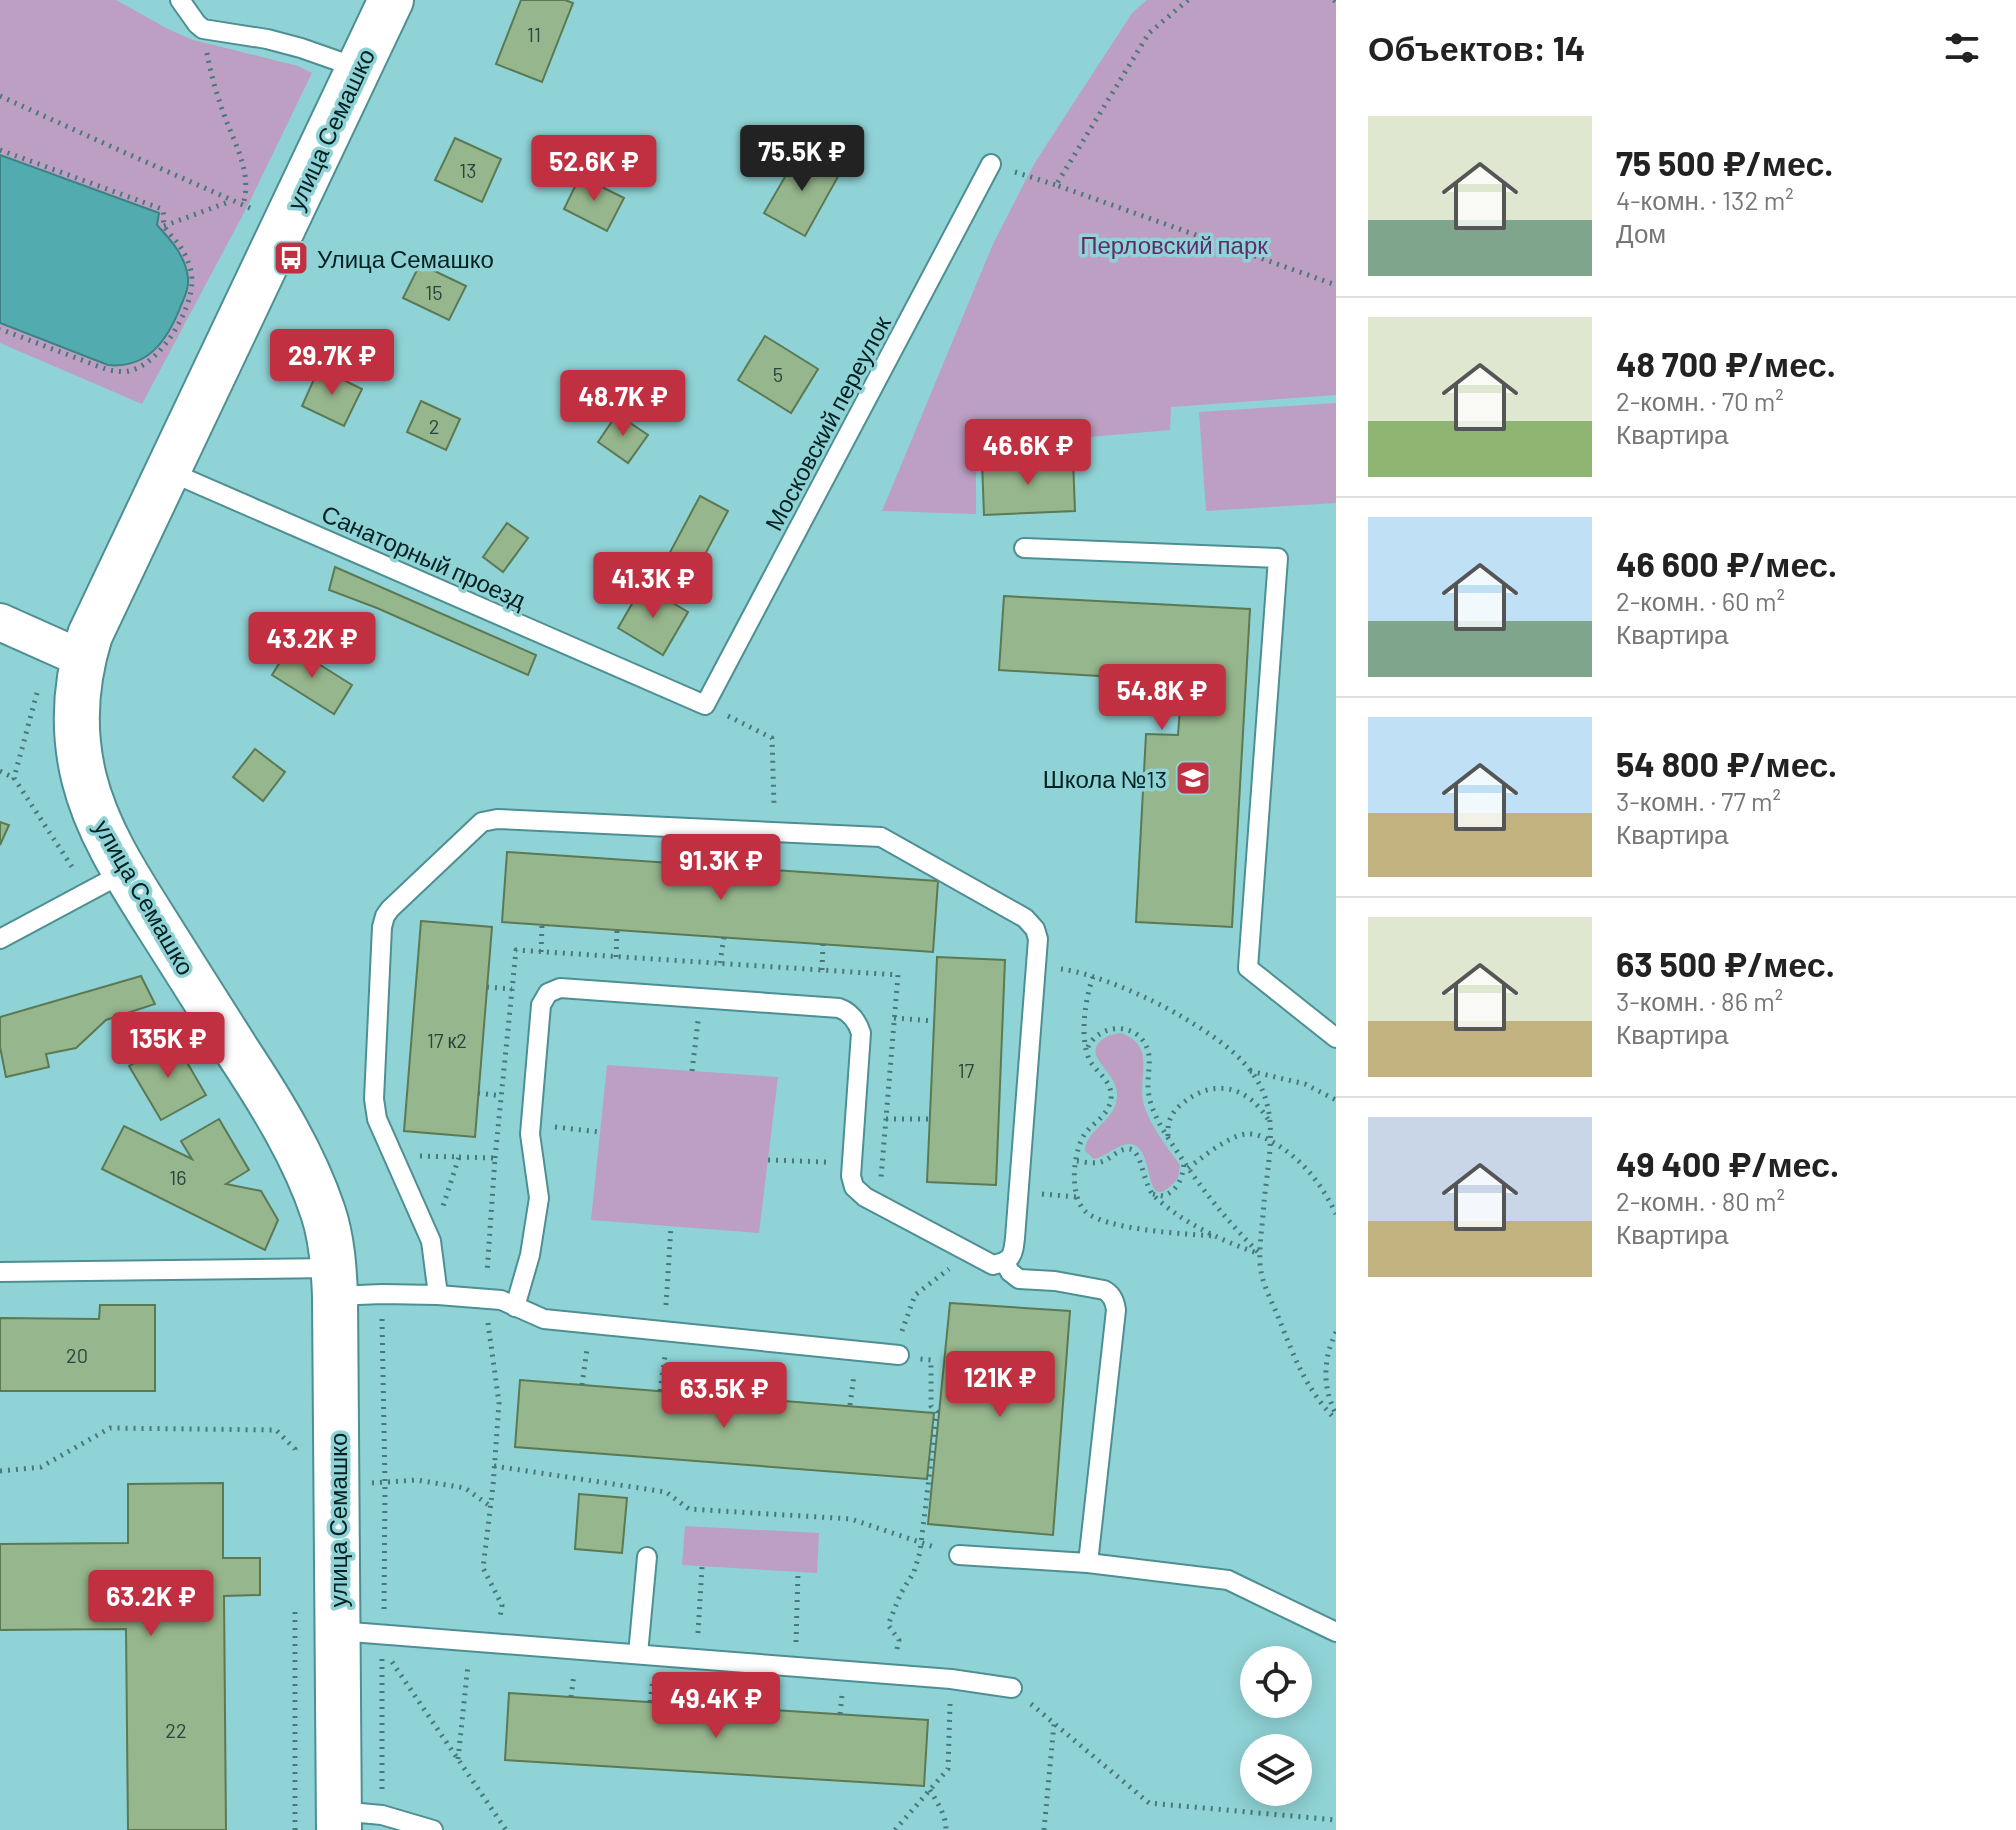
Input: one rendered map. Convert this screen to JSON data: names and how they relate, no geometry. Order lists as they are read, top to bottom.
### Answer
{
  "streets": {
    "main road": ["улица Семашко"],
    "lane": ["Московский переулок", "Санаторный проезд"]
  },
  "crossings": [
    ["улица Семашко", "Санаторный проезд"],
    ["Московский переулок", "Санаторный проезд"]
  ],
  "parks": ["Перловский парк"],
  "places": {
    "bus stop": ["Улица Семашко"],
    "school or university": ["Школа №13"]
  },
  "house_numbers": [
    "11",
    "13",
    "15",
    "5",
    "2",
    "17 к2",
    "17",
    "16",
    "20",
    "22"
  ],
  "page": {
    "heading": "Объектов: 14",
    "list": [
      {
        "name": "75 500 ₽/мес.",
        "note": "4-комн. · 132 m² · Дом"
      },
      {
        "name": "48 700 ₽/мес.",
        "note": "2-комн. · 70 m² · Квартира"
      },
      {
        "name": "46 600 ₽/мес.",
        "note": "2-комн. · 60 m² · Квартира"
      },
      {
        "name": "54 800 ₽/мес.",
        "note": "3-комн. · 77 m² · Квартира"
      },
      {
        "name": "63 500 ₽/мес.",
        "note": "3-комн. · 86 m² · Квартира"
      },
      {
        "name": "49 400 ₽/мес.",
        "note": "2-комн. · 80 m² · Квартира"
      }
    ],
    "price": [
      "75.5K ₽",
      "52.6K ₽",
      "29.7K ₽",
      "48.7K ₽",
      "46.6K ₽",
      "41.3K ₽",
      "43.2K ₽",
      "54.8K ₽",
      "91.3K ₽",
      "135K ₽",
      "121K ₽",
      "63.5K ₽",
      "63.2K ₽",
      "49.4K ₽"
    ]
  }
}
